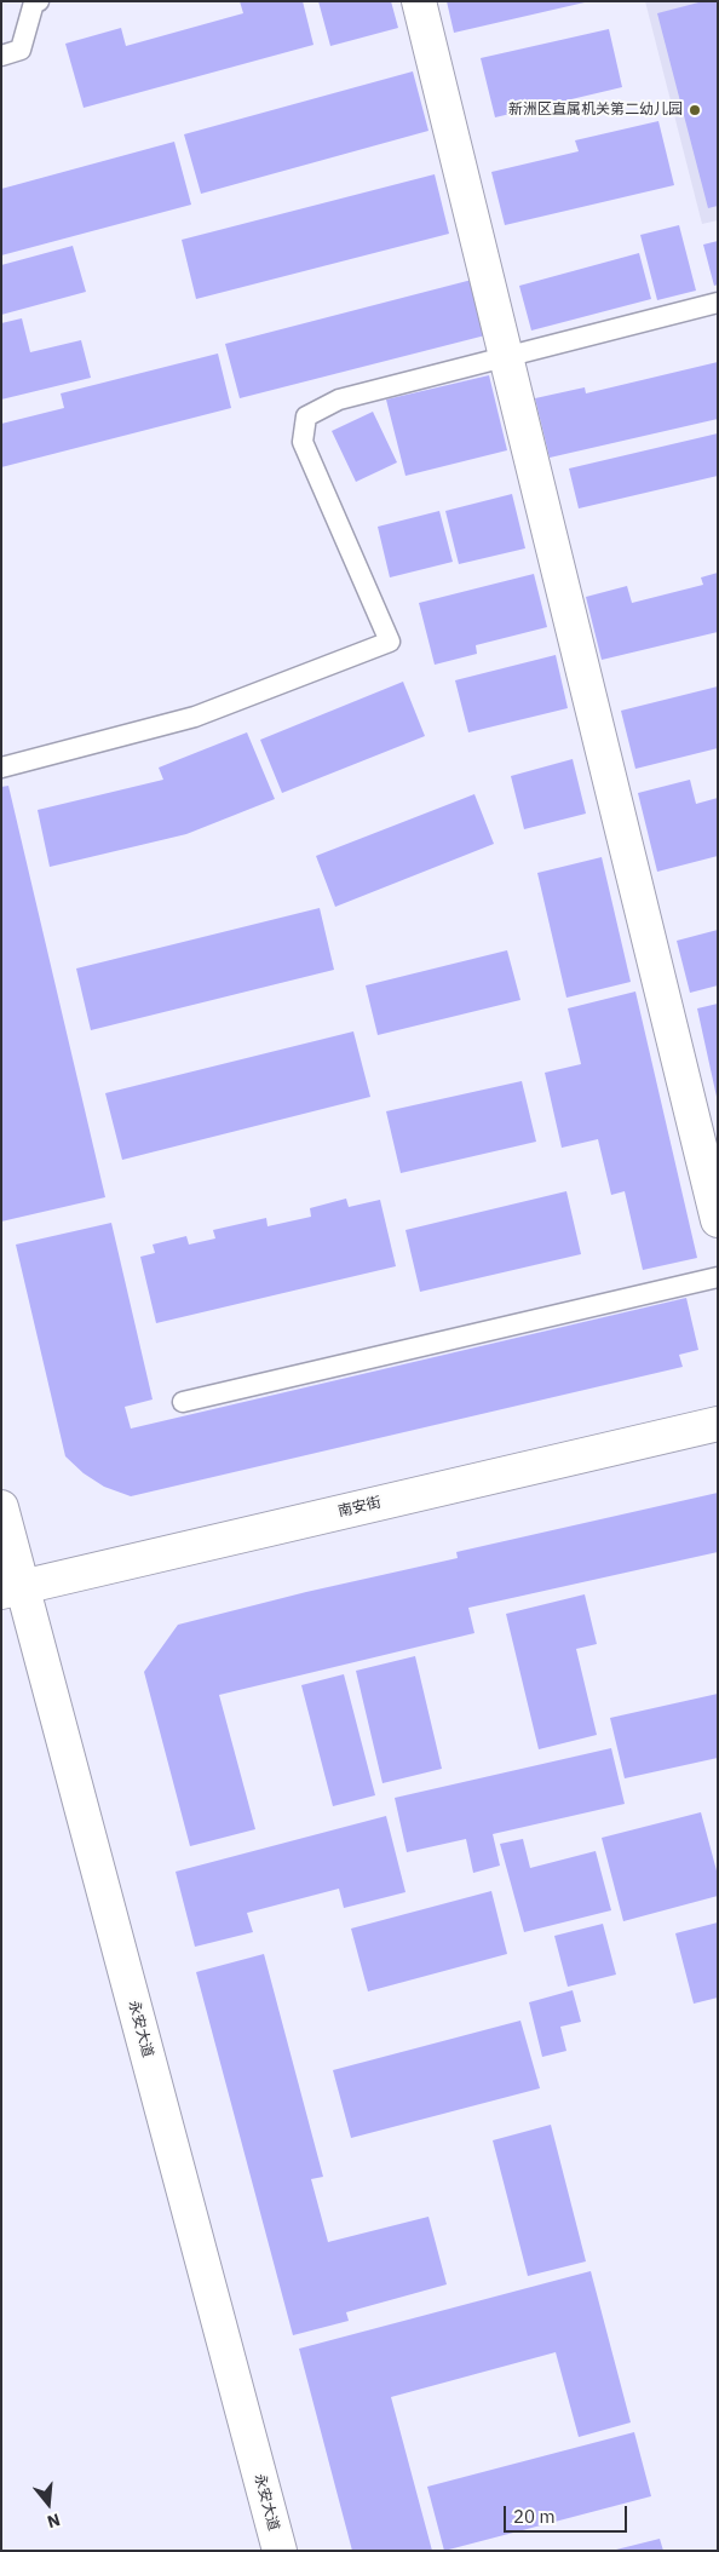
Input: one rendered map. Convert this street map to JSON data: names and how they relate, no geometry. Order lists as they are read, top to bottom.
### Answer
{
  "streets": {
    "street": ["南安街", "永安大道"]
  },
  "crossings": [
    ["南安街", "永安大道"]
  ],
  "places": ["新洲区直属机关第二幼儿园"],
  "scale_bar": "20 m",
  "north": "bottom"
}
